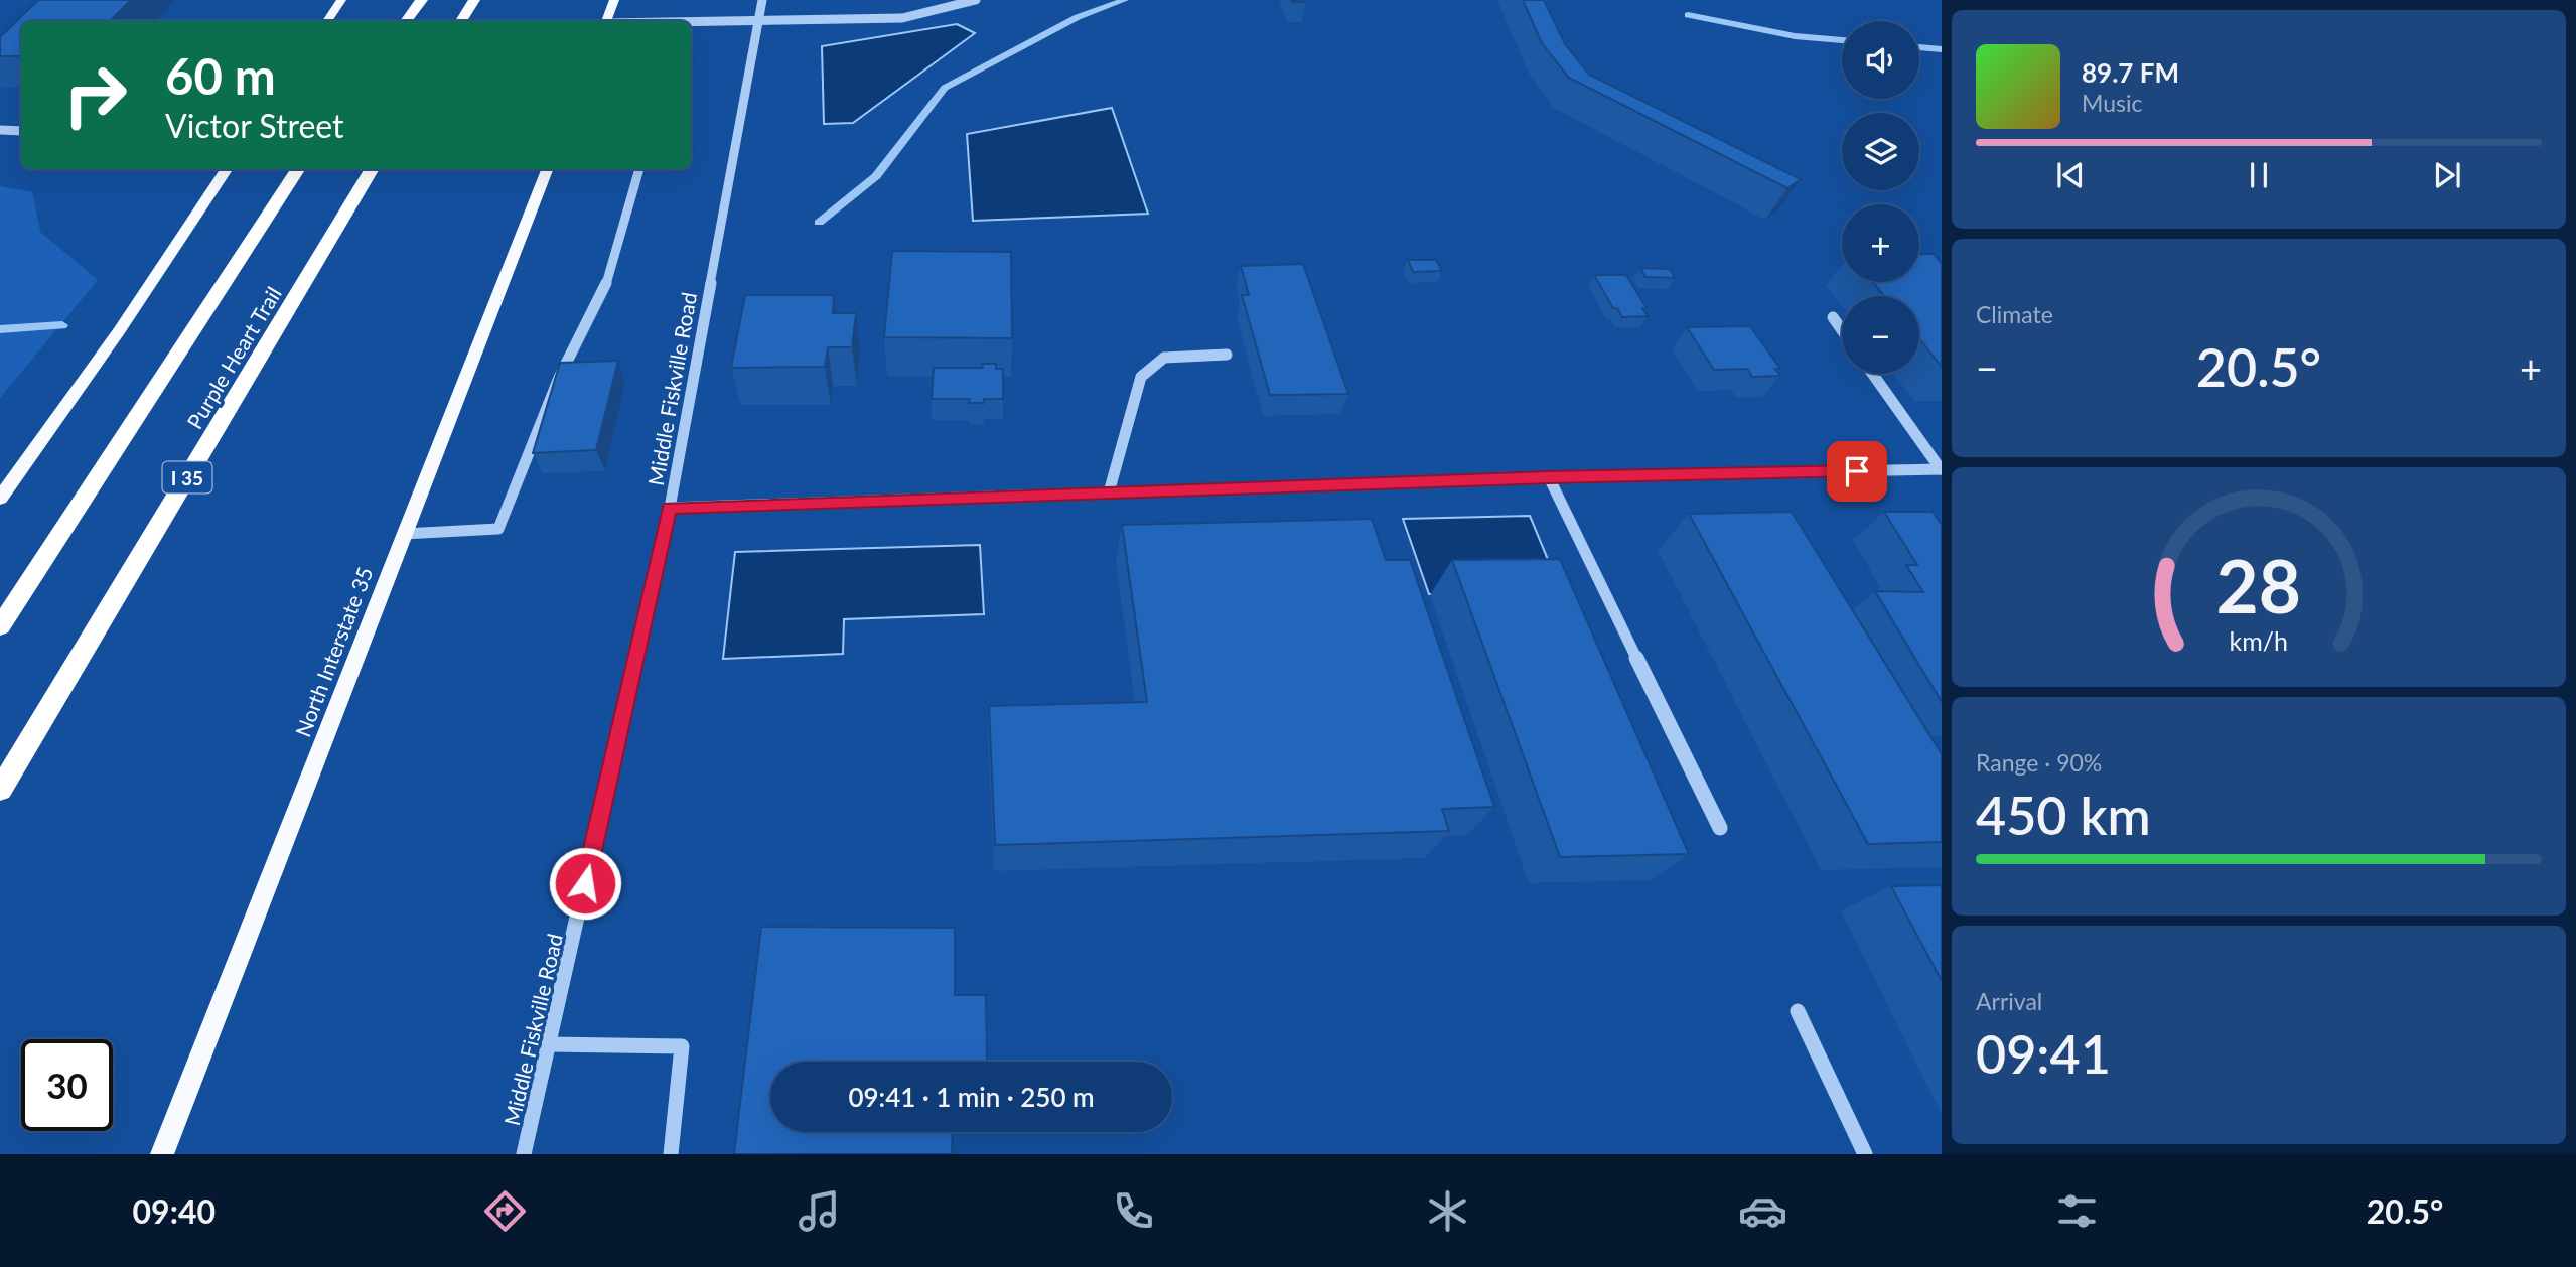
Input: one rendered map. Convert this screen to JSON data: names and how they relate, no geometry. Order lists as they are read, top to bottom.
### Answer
{
  "streets": {
    "highway": ["Purple Heart Trail", "I 35"],
    "main road": ["North Interstate 35"],
    "street": ["Middle Fiskville Road"]
  },
  "page": {
    "map_buttons": ["+", "−"],
    "turn": ["60 m", "Victor Street"],
    "song": ["89.7 FM", "Music"],
    "tile": [
      "Climate",
      ["Range · 90%", "450 km"],
      ["Arrival", "09:41"]
    ],
    "heat": ["−", "20.5°", "+"],
    "limit": "30",
    "trip": "09:41 · 1 min · 250 m",
    "tabs": ["09:40", "20.5°"],
    "gauge": ["28", "km/h"]
  }
}
